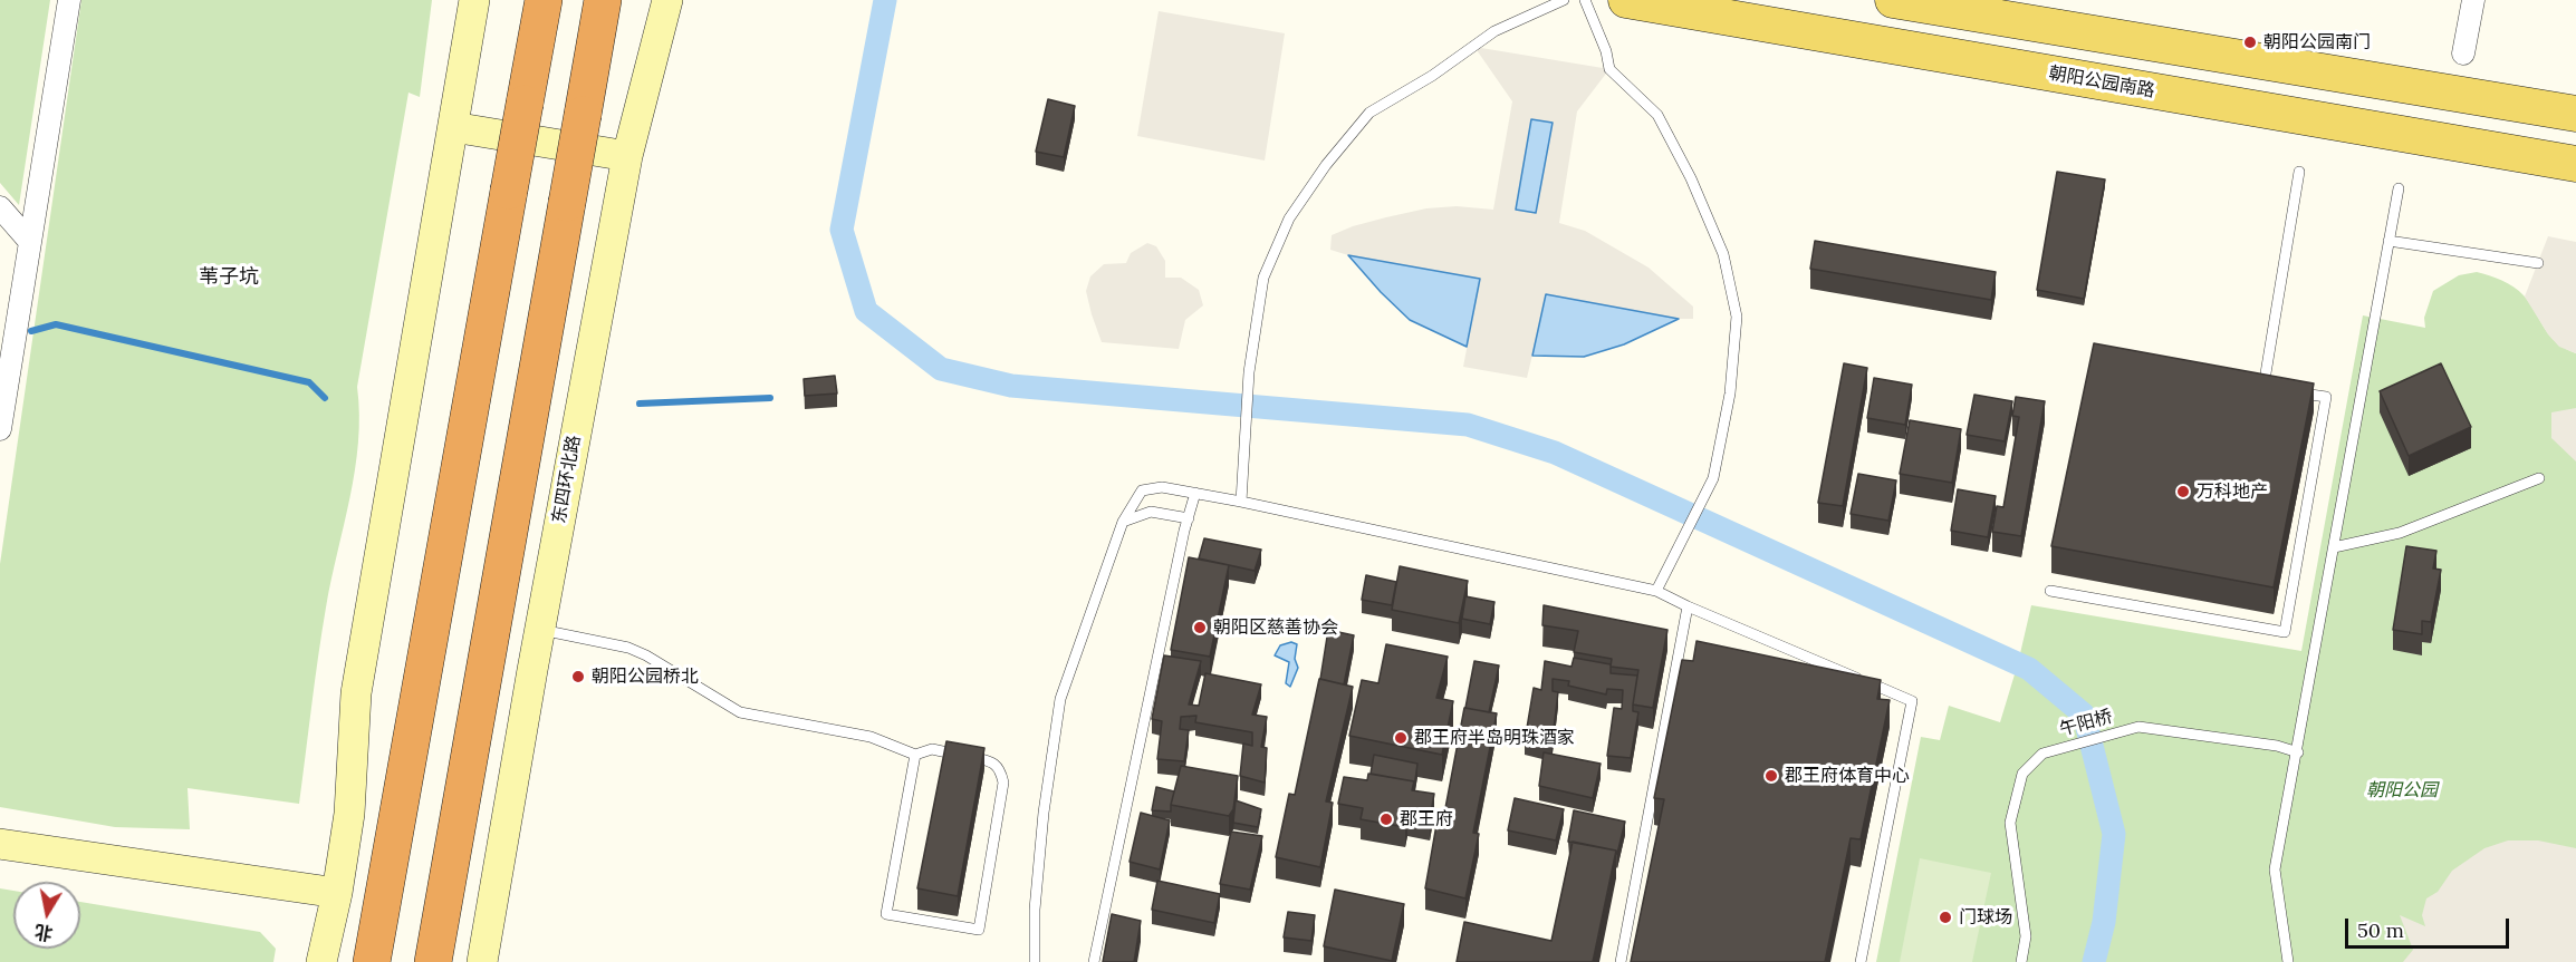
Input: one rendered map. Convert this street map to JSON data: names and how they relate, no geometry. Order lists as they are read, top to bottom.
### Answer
{
  "streets": {
    "main road": ["朝阳公园南路"],
    "street": ["东四环北路"],
    "lane": ["午阳桥"]
  },
  "districts": ["苇子坑"],
  "parks": ["朝阳公园"],
  "places": [
    "朝阳公园南门",
    "万科地产",
    "朝阳区慈善协会",
    "朝阳公园桥北",
    "郡王府半岛明珠酒家",
    "郡王府体育中心",
    "郡王府",
    "门球场"
  ],
  "scale_bar": "50 m",
  "north": "bottom"
}
